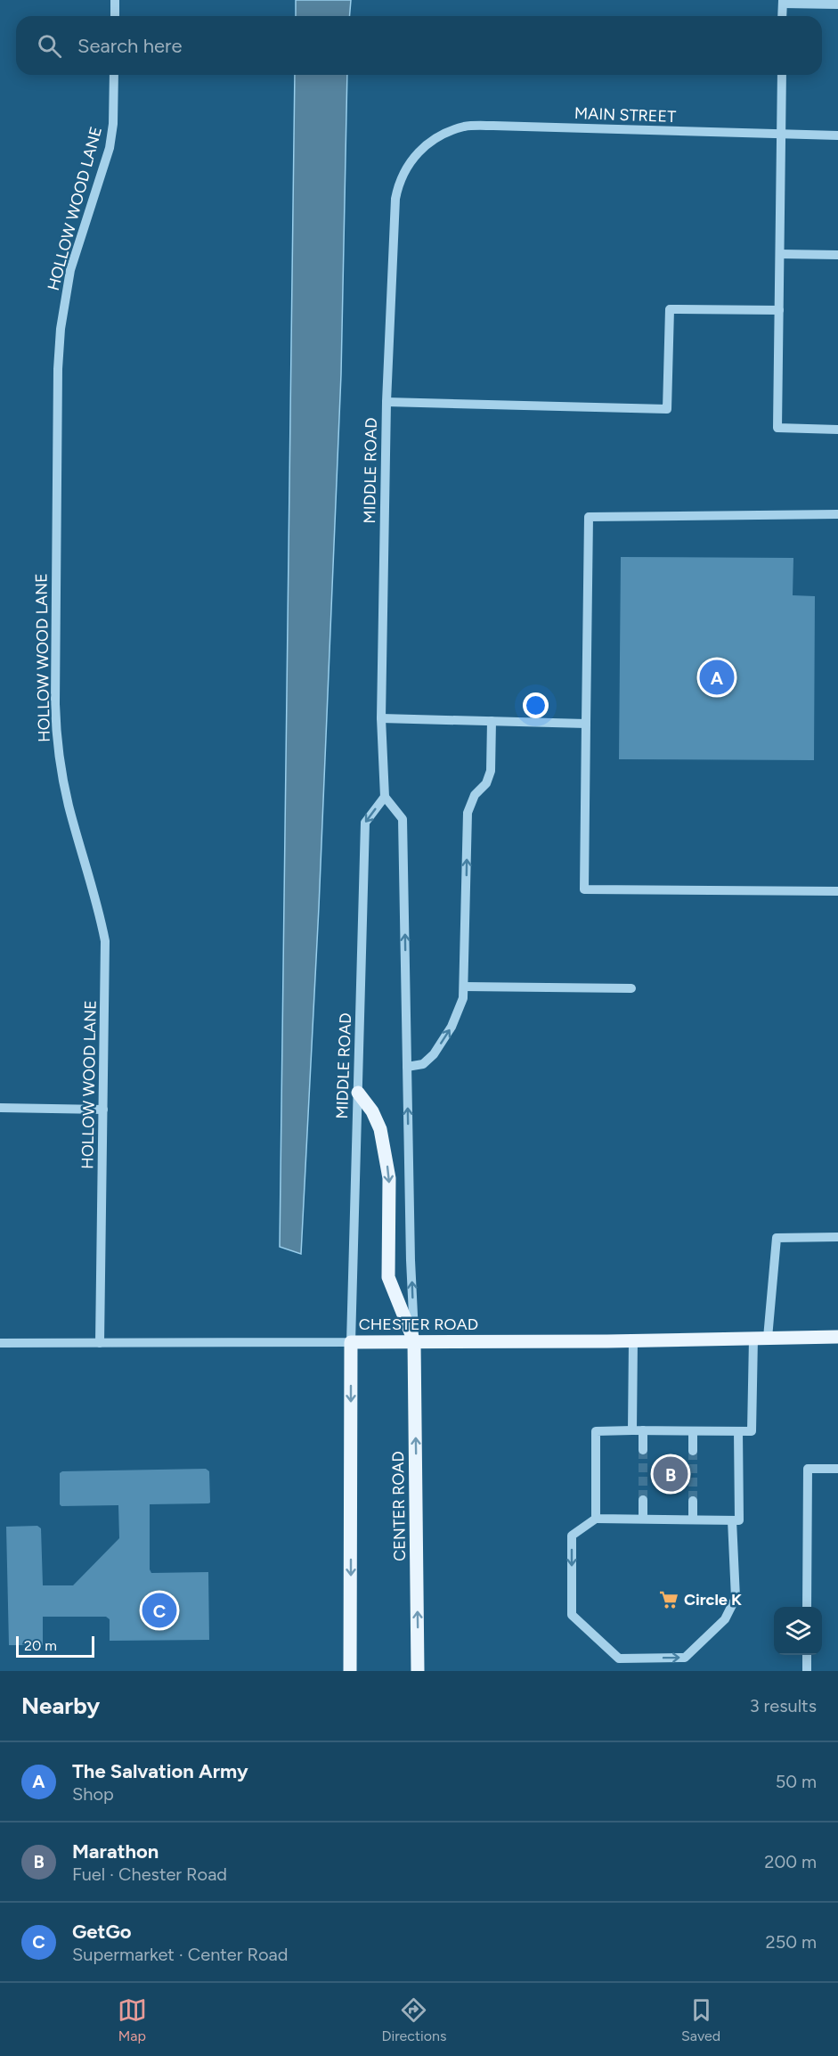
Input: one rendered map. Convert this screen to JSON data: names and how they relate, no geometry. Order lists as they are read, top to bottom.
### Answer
{
  "streets": {
    "main road": ["CHESTER ROAD", "CENTER ROAD"],
    "street": ["MAIN STREET", "HOLLOW WOOD LANE", "MIDDLE ROAD"]
  },
  "crossings": [
    ["MAIN STREET", "MIDDLE ROAD"],
    ["HOLLOW WOOD LANE", "CHESTER ROAD"],
    ["MIDDLE ROAD", "CHESTER ROAD"],
    ["CHESTER ROAD", "CENTER ROAD"]
  ],
  "places": {
    "supermarket": ["Circle K"]
  },
  "scale_bar": "20 m",
  "page": {
    "search": "Search here",
    "pins": ["A", "B", "C"],
    "scale": "20 m",
    "heading": ["Nearby", "3 results"],
    "list": [
      {
        "mark": "A",
        "name": "The Salvation Army",
        "note": "Shop",
        "value": "50 m"
      },
      {
        "mark": "B",
        "name": "Marathon",
        "note": "Fuel · Chester Road",
        "value": "200 m"
      },
      {
        "mark": "C",
        "name": "GetGo",
        "note": "Supermarket · Center Road",
        "value": "250 m"
      }
    ],
    "nav": ["Map", "Directions", "Saved"]
  }
}
